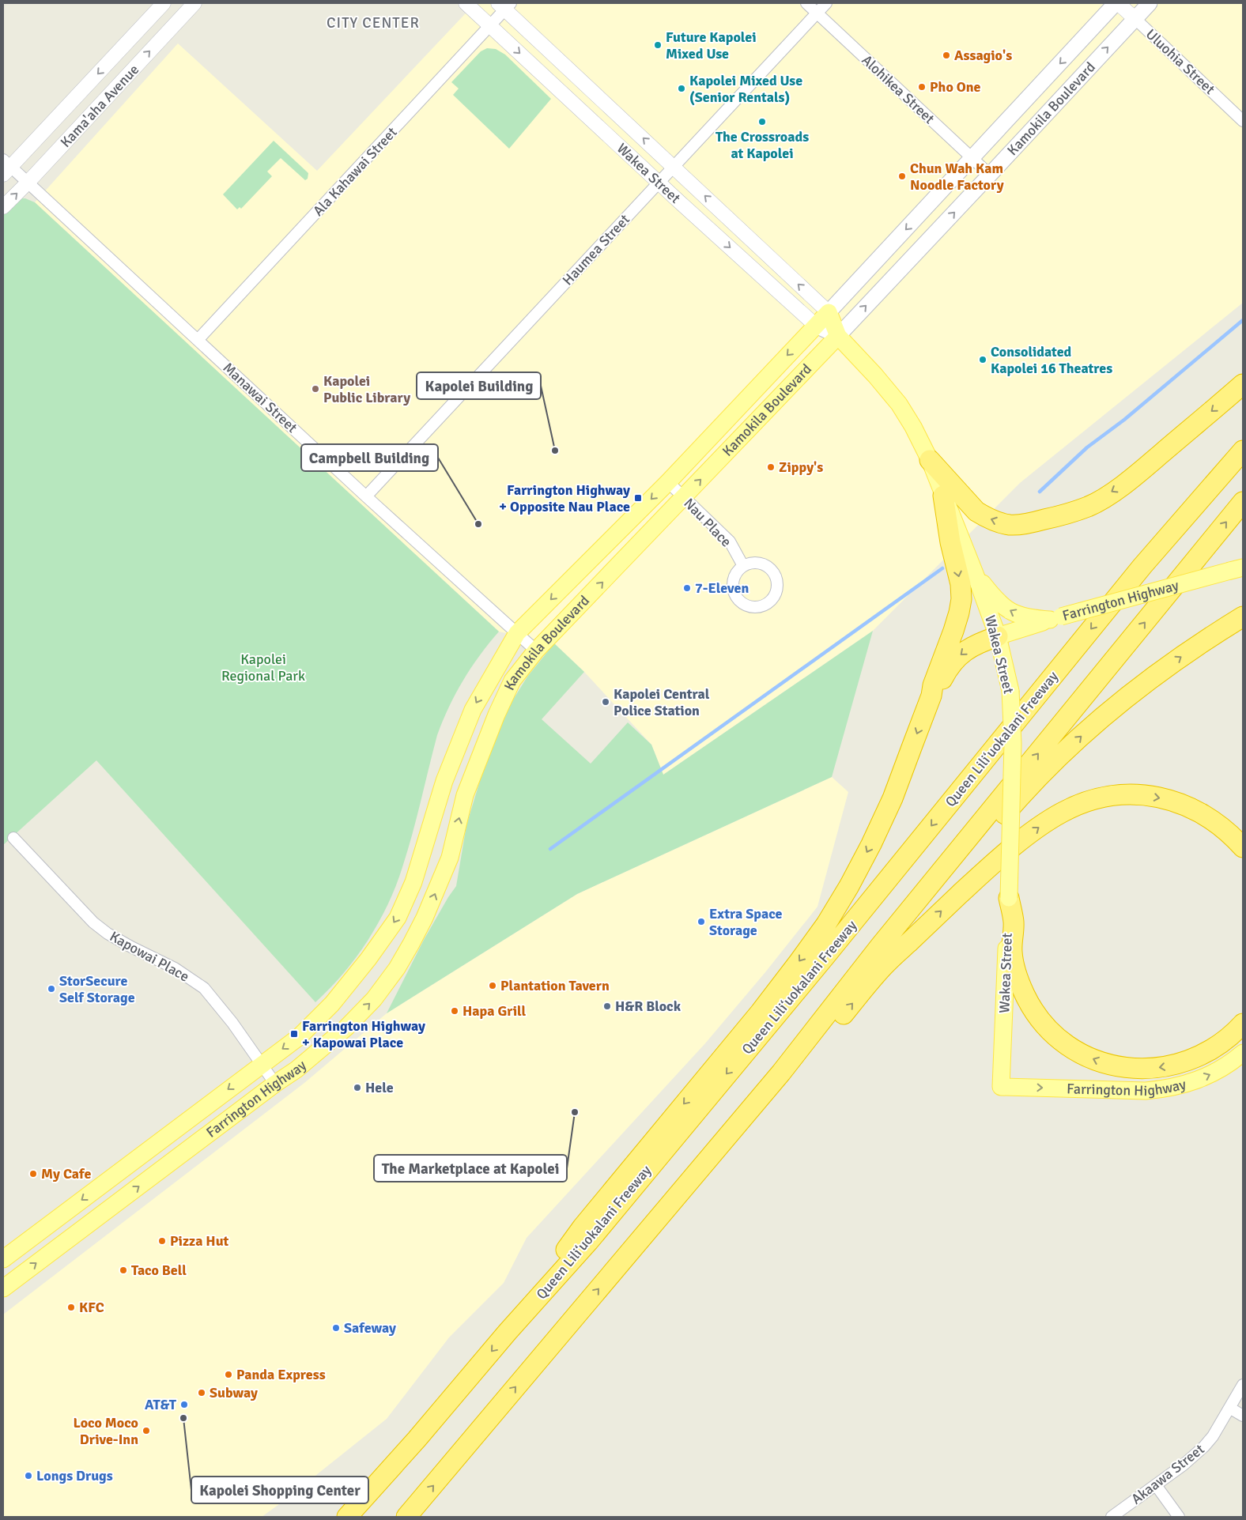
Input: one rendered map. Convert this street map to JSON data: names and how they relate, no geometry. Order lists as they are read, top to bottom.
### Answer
{
  "streets": {
    "highway": ["Queen Liliʻuokalani Freeway"],
    "main road": ["Kamokila Boulevard", "Wakea Street", "Farrington Highway"],
    "street": [
      "Uluohia Street",
      "Alohikea Street",
      "Kama'aha Avenue",
      "Ala Kahawai Street",
      "Haumea Street",
      "Manawai Street",
      "Nau Place",
      "Kapowai Place",
      "Akaawa Street"
    ]
  },
  "crossings": [
    ["Uluohia Street", "Kamokila Boulevard"],
    ["Alohikea Street", "Kamokila Boulevard"],
    ["Alohikea Street", "Haumea Street"],
    ["Kama'aha Avenue", "Manawai Street"],
    ["Kamokila Boulevard", "Wakea Street"],
    ["Kamokila Boulevard", "Manawai Street"],
    ["Kamokila Boulevard", "Nau Place"],
    ["Kamokila Boulevard", "Farrington Highway"],
    ["Ala Kahawai Street", "Wakea Street"],
    ["Ala Kahawai Street", "Manawai Street"],
    ["Wakea Street", "Haumea Street"],
    ["Wakea Street", "Farrington Highway"],
    ["Haumea Street", "Manawai Street"],
    ["Farrington Highway", "Kapowai Place"]
  ],
  "districts": ["CITY CENTER"],
  "parks": ["Kapolei Regional Park"],
  "places": {
    "other": [
      "Future Kapolei Mixed Use",
      "Assagio's",
      "Pho One",
      "Kapolei Mixed Use (Senior Rentals)",
      "The Crossroads at Kapolei",
      "Chun Wah Kam Noodle Factory",
      "Consolidated Kapolei 16 Theatres",
      "Kapolei Public Library",
      "Kapolei Building",
      "Zippy's",
      "Campbell Building",
      "7-Eleven",
      "Kapolei Central Police Station",
      "Extra Space Storage",
      "Plantation Tavern",
      "StorSecure Self Storage",
      "H&R Block",
      "Hapa Grill",
      "Hele",
      "The Marketplace at Kapolei",
      "My Cafe",
      "Pizza Hut",
      "Taco Bell",
      "KFC",
      "Safeway",
      "Panda Express",
      "Subway",
      "AT&T",
      "Kapolei Shopping Center",
      "Loco Moco Drive-Inn",
      "Longs Drugs"
    ],
    "transit": ["Farrington Highway + Opposite Nau Place", "Farrington Highway + Kapowai Place"]
  }
}
